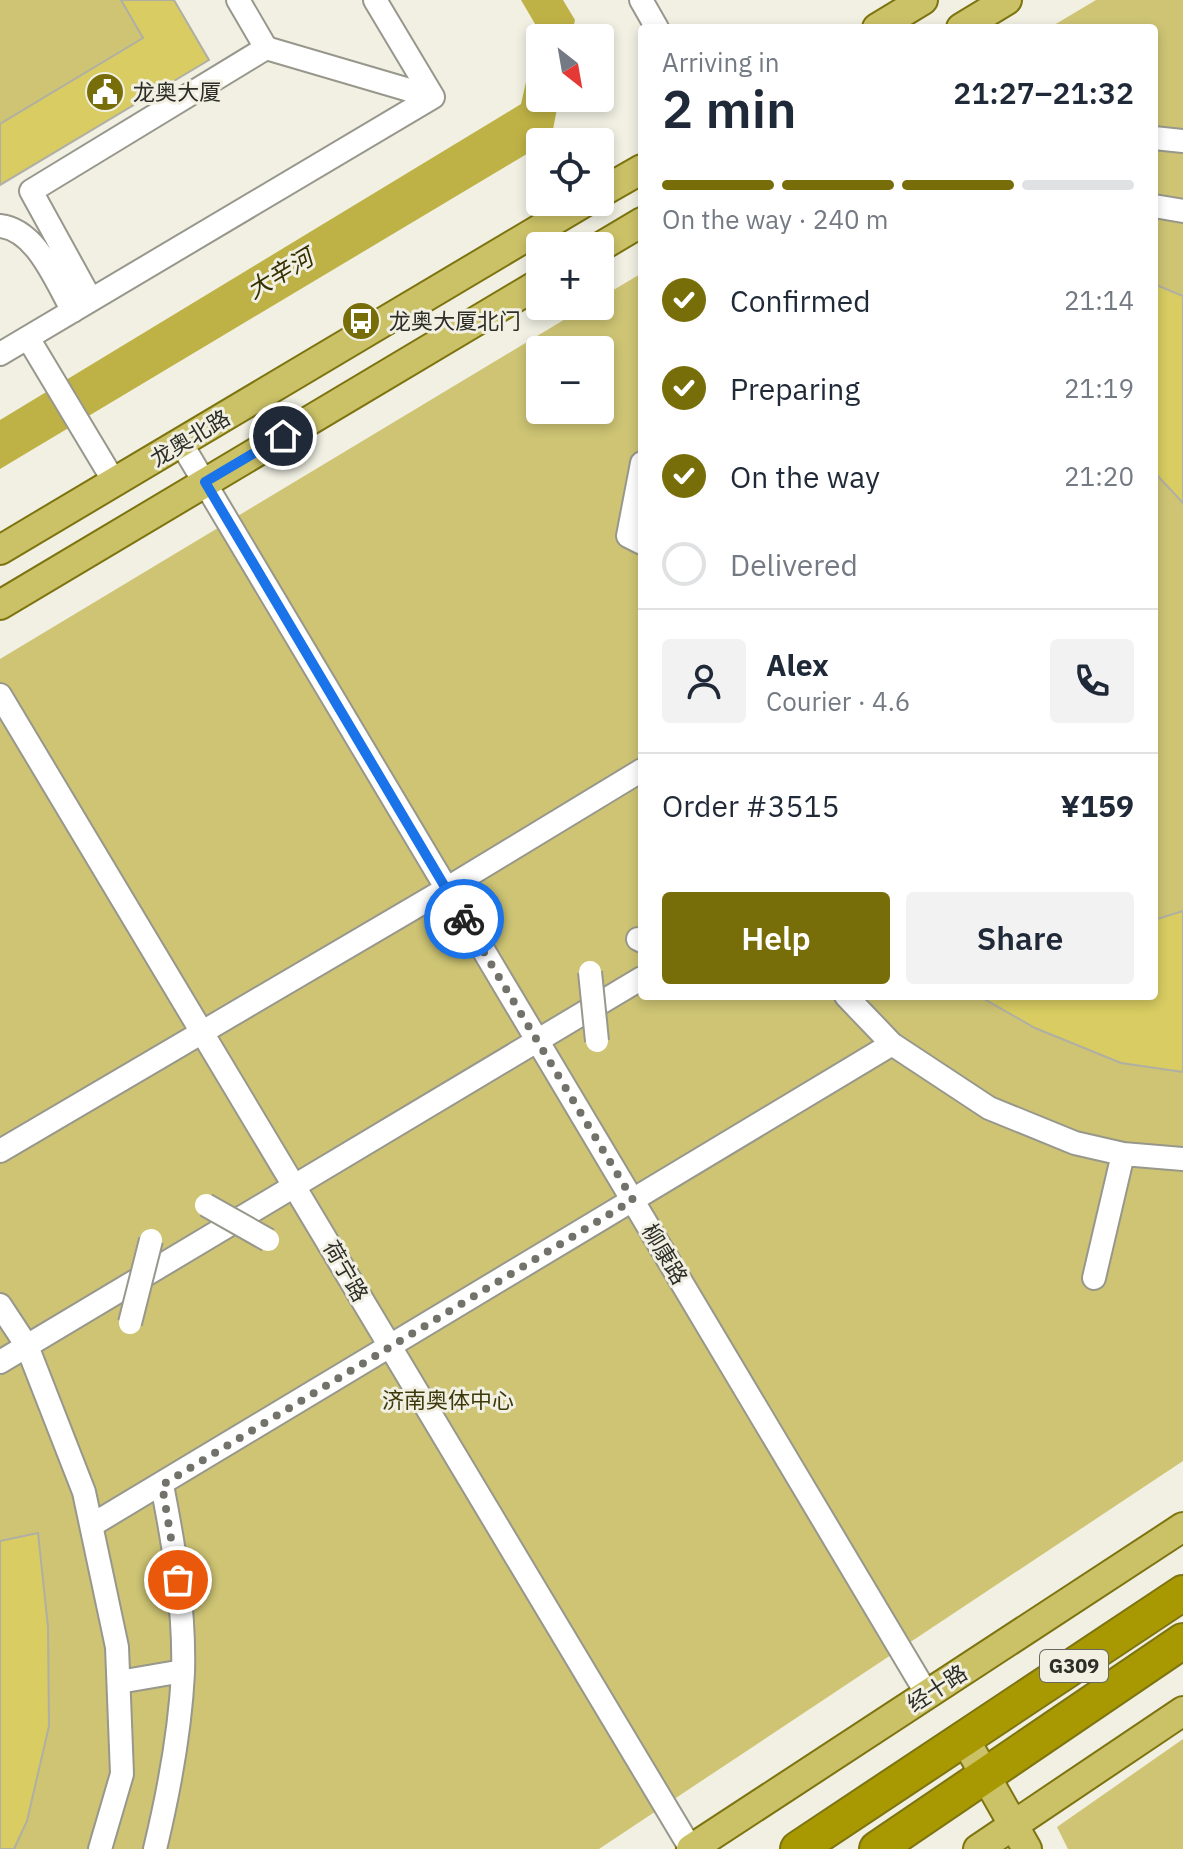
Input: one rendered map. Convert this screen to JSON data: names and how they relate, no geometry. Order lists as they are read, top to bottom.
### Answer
{
  "streets": {
    "highway": ["G309"],
    "main road": ["龙奥北路", "经十路"],
    "street": ["柳康路", "荷宁路"]
  },
  "crossings": [
    ["龙奥北路", "柳康路"],
    ["柳康路", "经十路"],
    ["荷宁路", "经十路"]
  ],
  "water": ["大辛河"],
  "parks": ["济南奥体中心"],
  "places": {
    "public building": ["龙奥大厦"],
    "bus stop": ["龙奥大厦北门"]
  },
  "north": "bottom right",
  "page": {
    "map_buttons": ["+", "−"],
    "heading": ["2 min", "Arriving in", "21:27–21:32"],
    "panel": [
      "Alex",
      "Courier · 4.6",
      "Order #3515",
      "¥159"
    ],
    "bar": "On the way · 240 m",
    "list": [
      ["Confirmed", "21:14"],
      ["Preparing", "21:19"],
      ["On the way", "21:20"],
      "Delivered"
    ],
    "buttons": ["Help", "Share"]
  }
}
